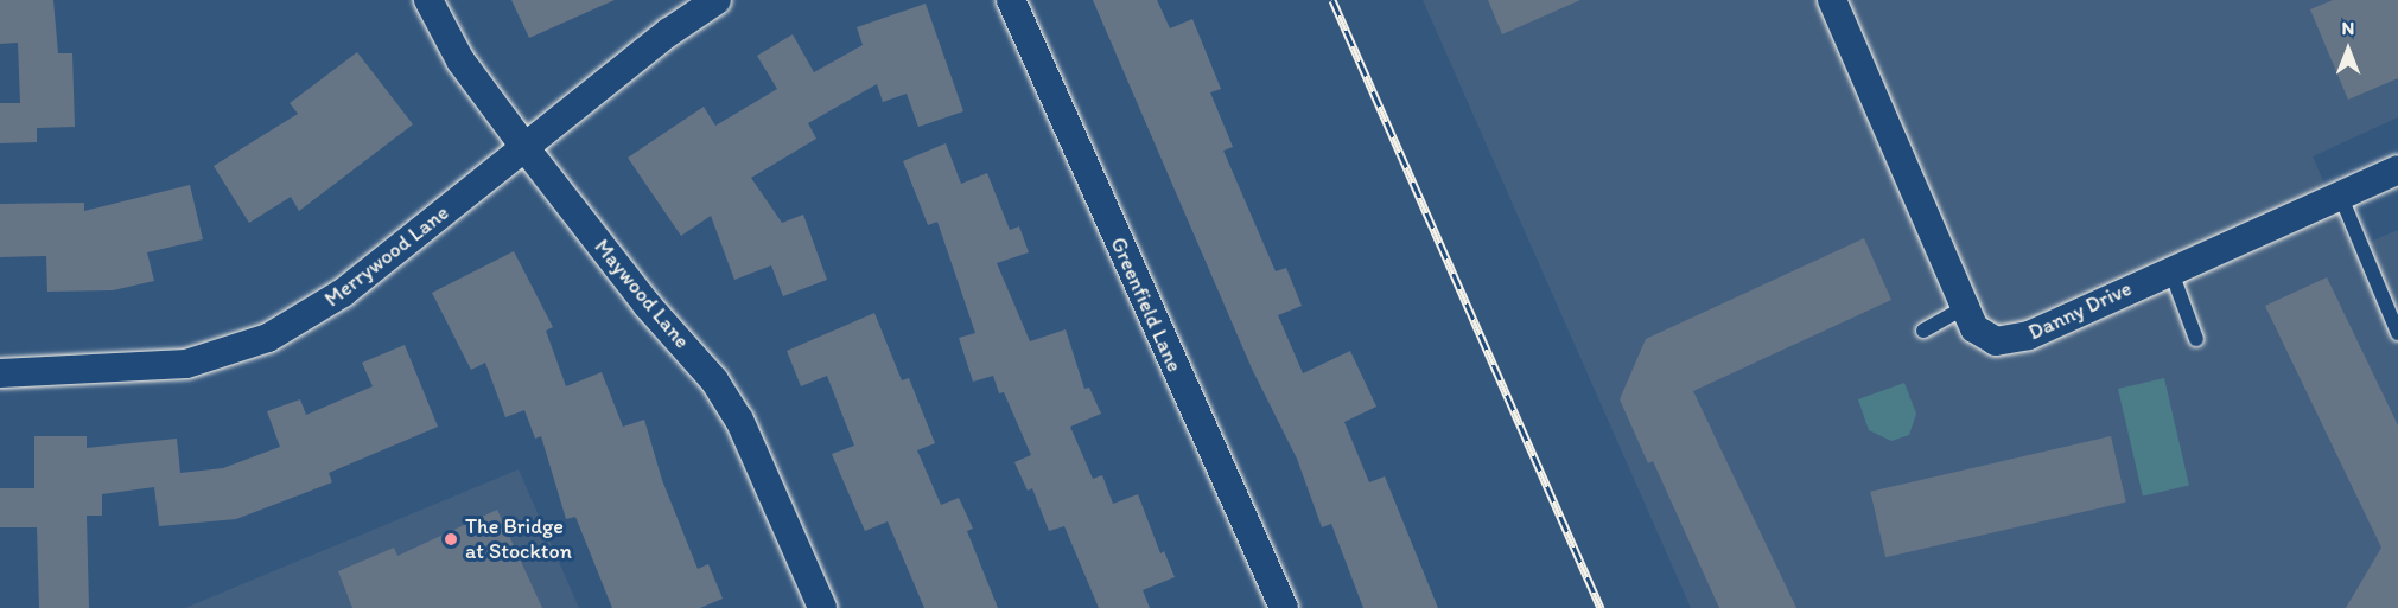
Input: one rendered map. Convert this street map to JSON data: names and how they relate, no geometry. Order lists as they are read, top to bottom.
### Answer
{
  "streets": {
    "street": [
      "Merrywood Lane",
      "Maywood Lane",
      "Greenfield Lane",
      "Danny Drive"
    ]
  },
  "crossings": [
    ["Merrywood Lane", "Maywood Lane"]
  ],
  "places": ["The Bridge at Stockton"],
  "north": "top"
}
